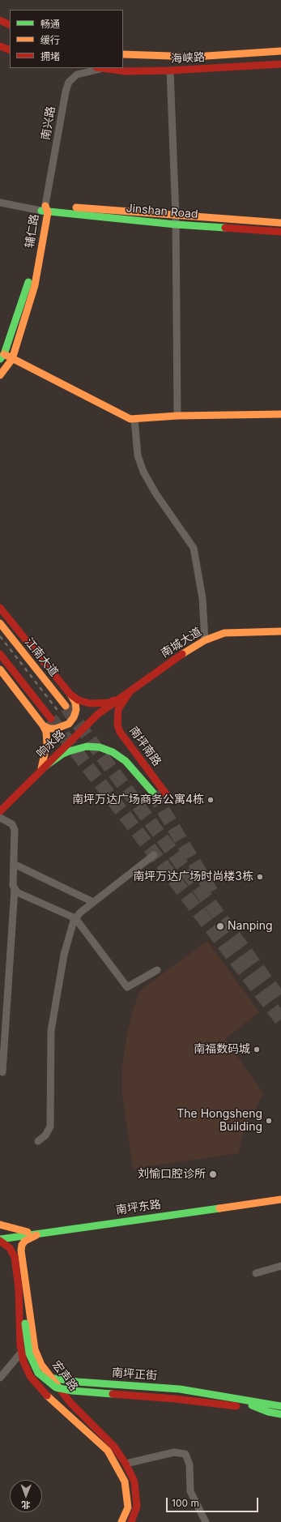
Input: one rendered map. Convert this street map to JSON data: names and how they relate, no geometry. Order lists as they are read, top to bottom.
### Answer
{
  "streets": {
    "main road": [
      "海峡路",
      "Jinshan Road",
      "辅仁路",
      "南城大道",
      "江南大道",
      "响水路",
      "南坪南路",
      "南坪东路",
      "南坪正街",
      "宏声路"
    ],
    "street": ["南兴路"]
  },
  "crossings": [
    ["海峡路", "南兴路"],
    ["南兴路", "Jinshan Road"],
    ["南兴路", "辅仁路"],
    ["Jinshan Road", "辅仁路"],
    ["南城大道", "响水路"],
    ["南城大道", "南坪南路"],
    ["南坪东路", "宏声路"],
    ["南坪正街", "宏声路"]
  ],
  "places": [
    "南坪万达广场商务公寓4栋",
    "南坪万达广场时尚楼3栋",
    "Nanping",
    "南福数码城",
    "The Hongsheng Building",
    "刘愉口腔诊所"
  ],
  "legend": ["畅通", "缓行", "拥堵"],
  "scale_bar": "100 m",
  "north": "bottom"
}
